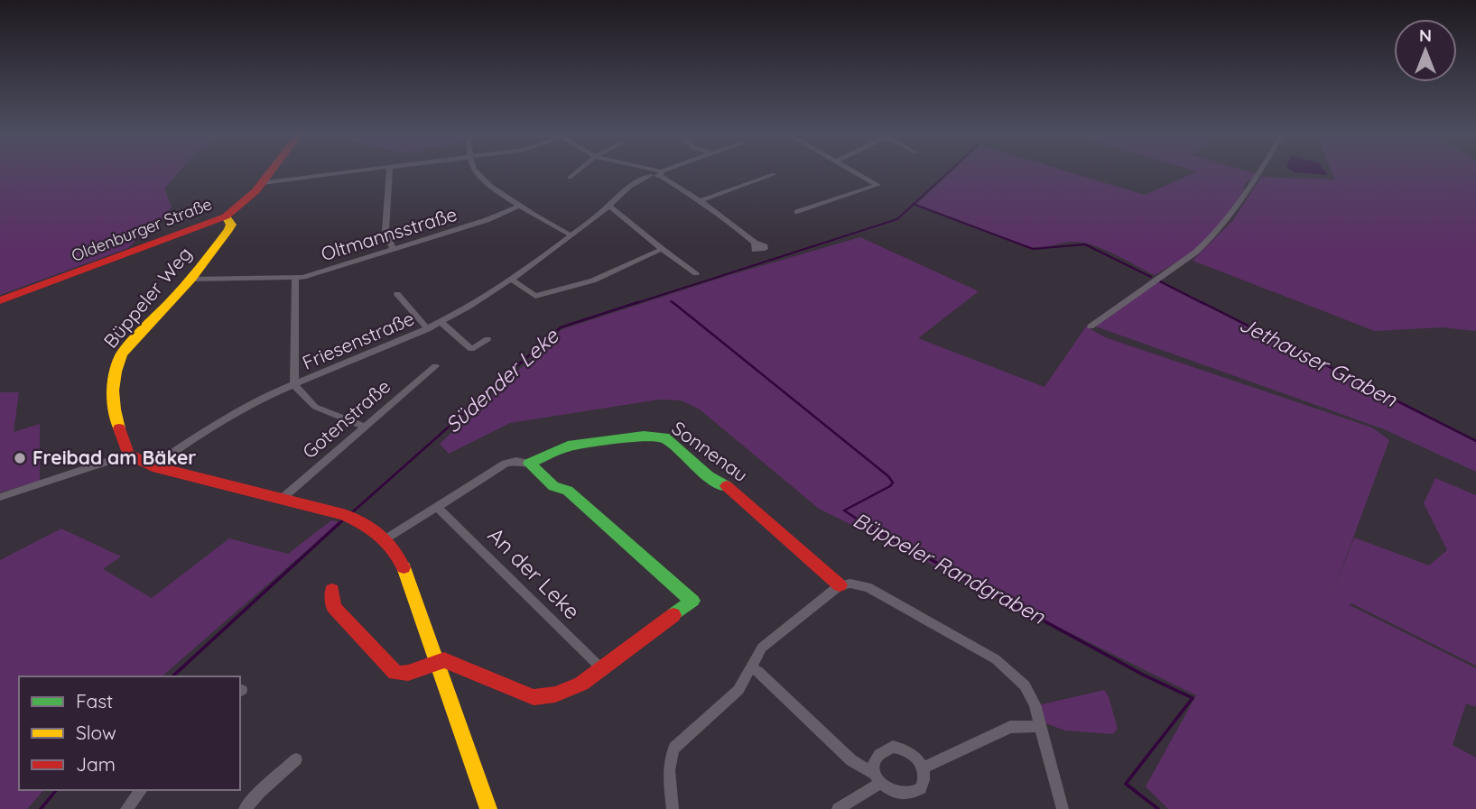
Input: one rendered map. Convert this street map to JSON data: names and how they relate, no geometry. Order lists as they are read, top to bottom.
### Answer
{
  "streets": {
    "street": [
      "Oldenburger Straße",
      "Oltmannsstraße",
      "Büppeler Weg",
      "Friesenstraße",
      "Gotenstraße",
      "Sonnenau",
      "An der Leke"
    ]
  },
  "crossings": [
    ["Oldenburger Straße", "Büppeler Weg"],
    ["Oltmannsstraße", "Büppeler Weg"],
    ["Sonnenau", "An der Leke"]
  ],
  "water": ["Jethauser Graben", "Südender Leke", "Büppeler Randgraben"],
  "places": ["Freibad am Bäker"],
  "legend": ["Fast", "Slow", "Jam"],
  "north": "top"
}
